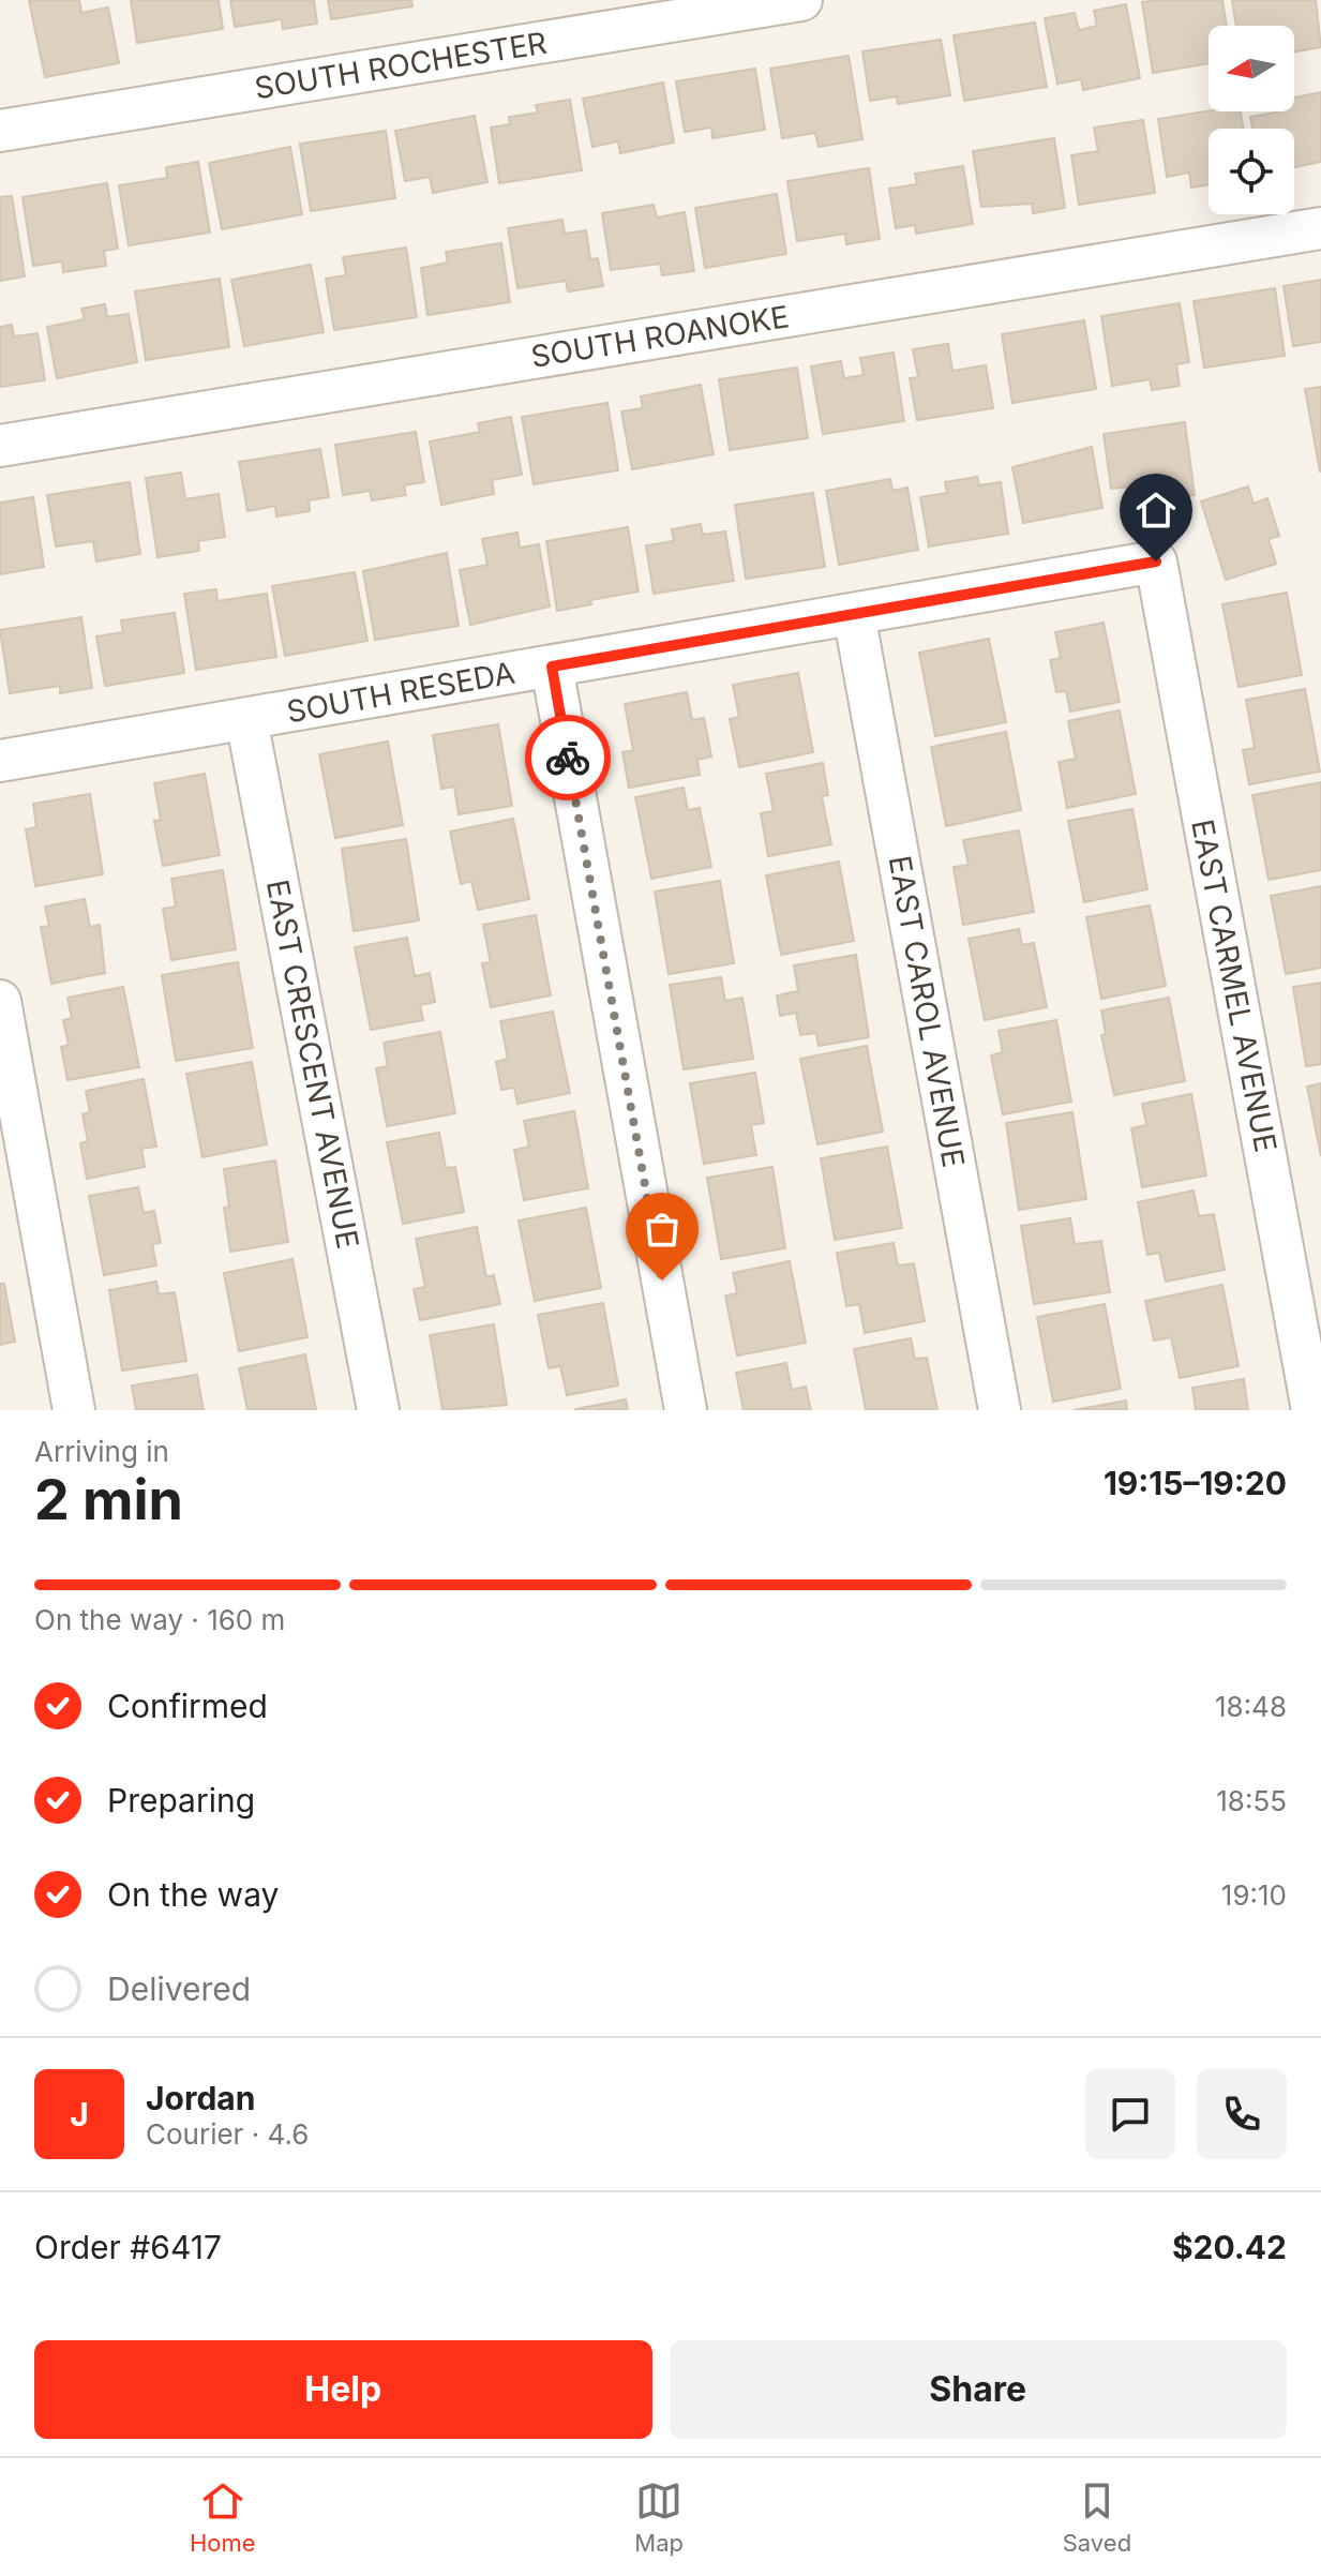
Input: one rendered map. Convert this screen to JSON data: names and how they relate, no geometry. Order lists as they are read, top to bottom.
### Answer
{
  "streets": {
    "street": [
      "SOUTH ROCHESTER",
      "SOUTH ROANOKE",
      "SOUTH RESEDA",
      "EAST CARMEL AVENUE",
      "EAST CAROL AVENUE",
      "EAST CRESCENT AVENUE"
    ]
  },
  "crossings": [
    ["SOUTH RESEDA", "EAST CARMEL AVENUE"],
    ["SOUTH RESEDA", "EAST CAROL AVENUE"],
    ["SOUTH RESEDA", "EAST CRESCENT AVENUE"]
  ],
  "north": "left",
  "page": {
    "heading": ["2 min", "Arriving in", "19:15–19:20"],
    "panel": [
      "Jordan",
      "Courier · 4.6",
      "Order #6417",
      "$20.42"
    ],
    "bar": "On the way · 160 m",
    "list": [
      ["Confirmed", "18:48"],
      ["Preparing", "18:55"],
      ["On the way", "19:10"],
      "Delivered"
    ],
    "round": "J",
    "buttons": ["Help", "Share"],
    "tabs": ["Home", "Map", "Saved"]
  }
}
